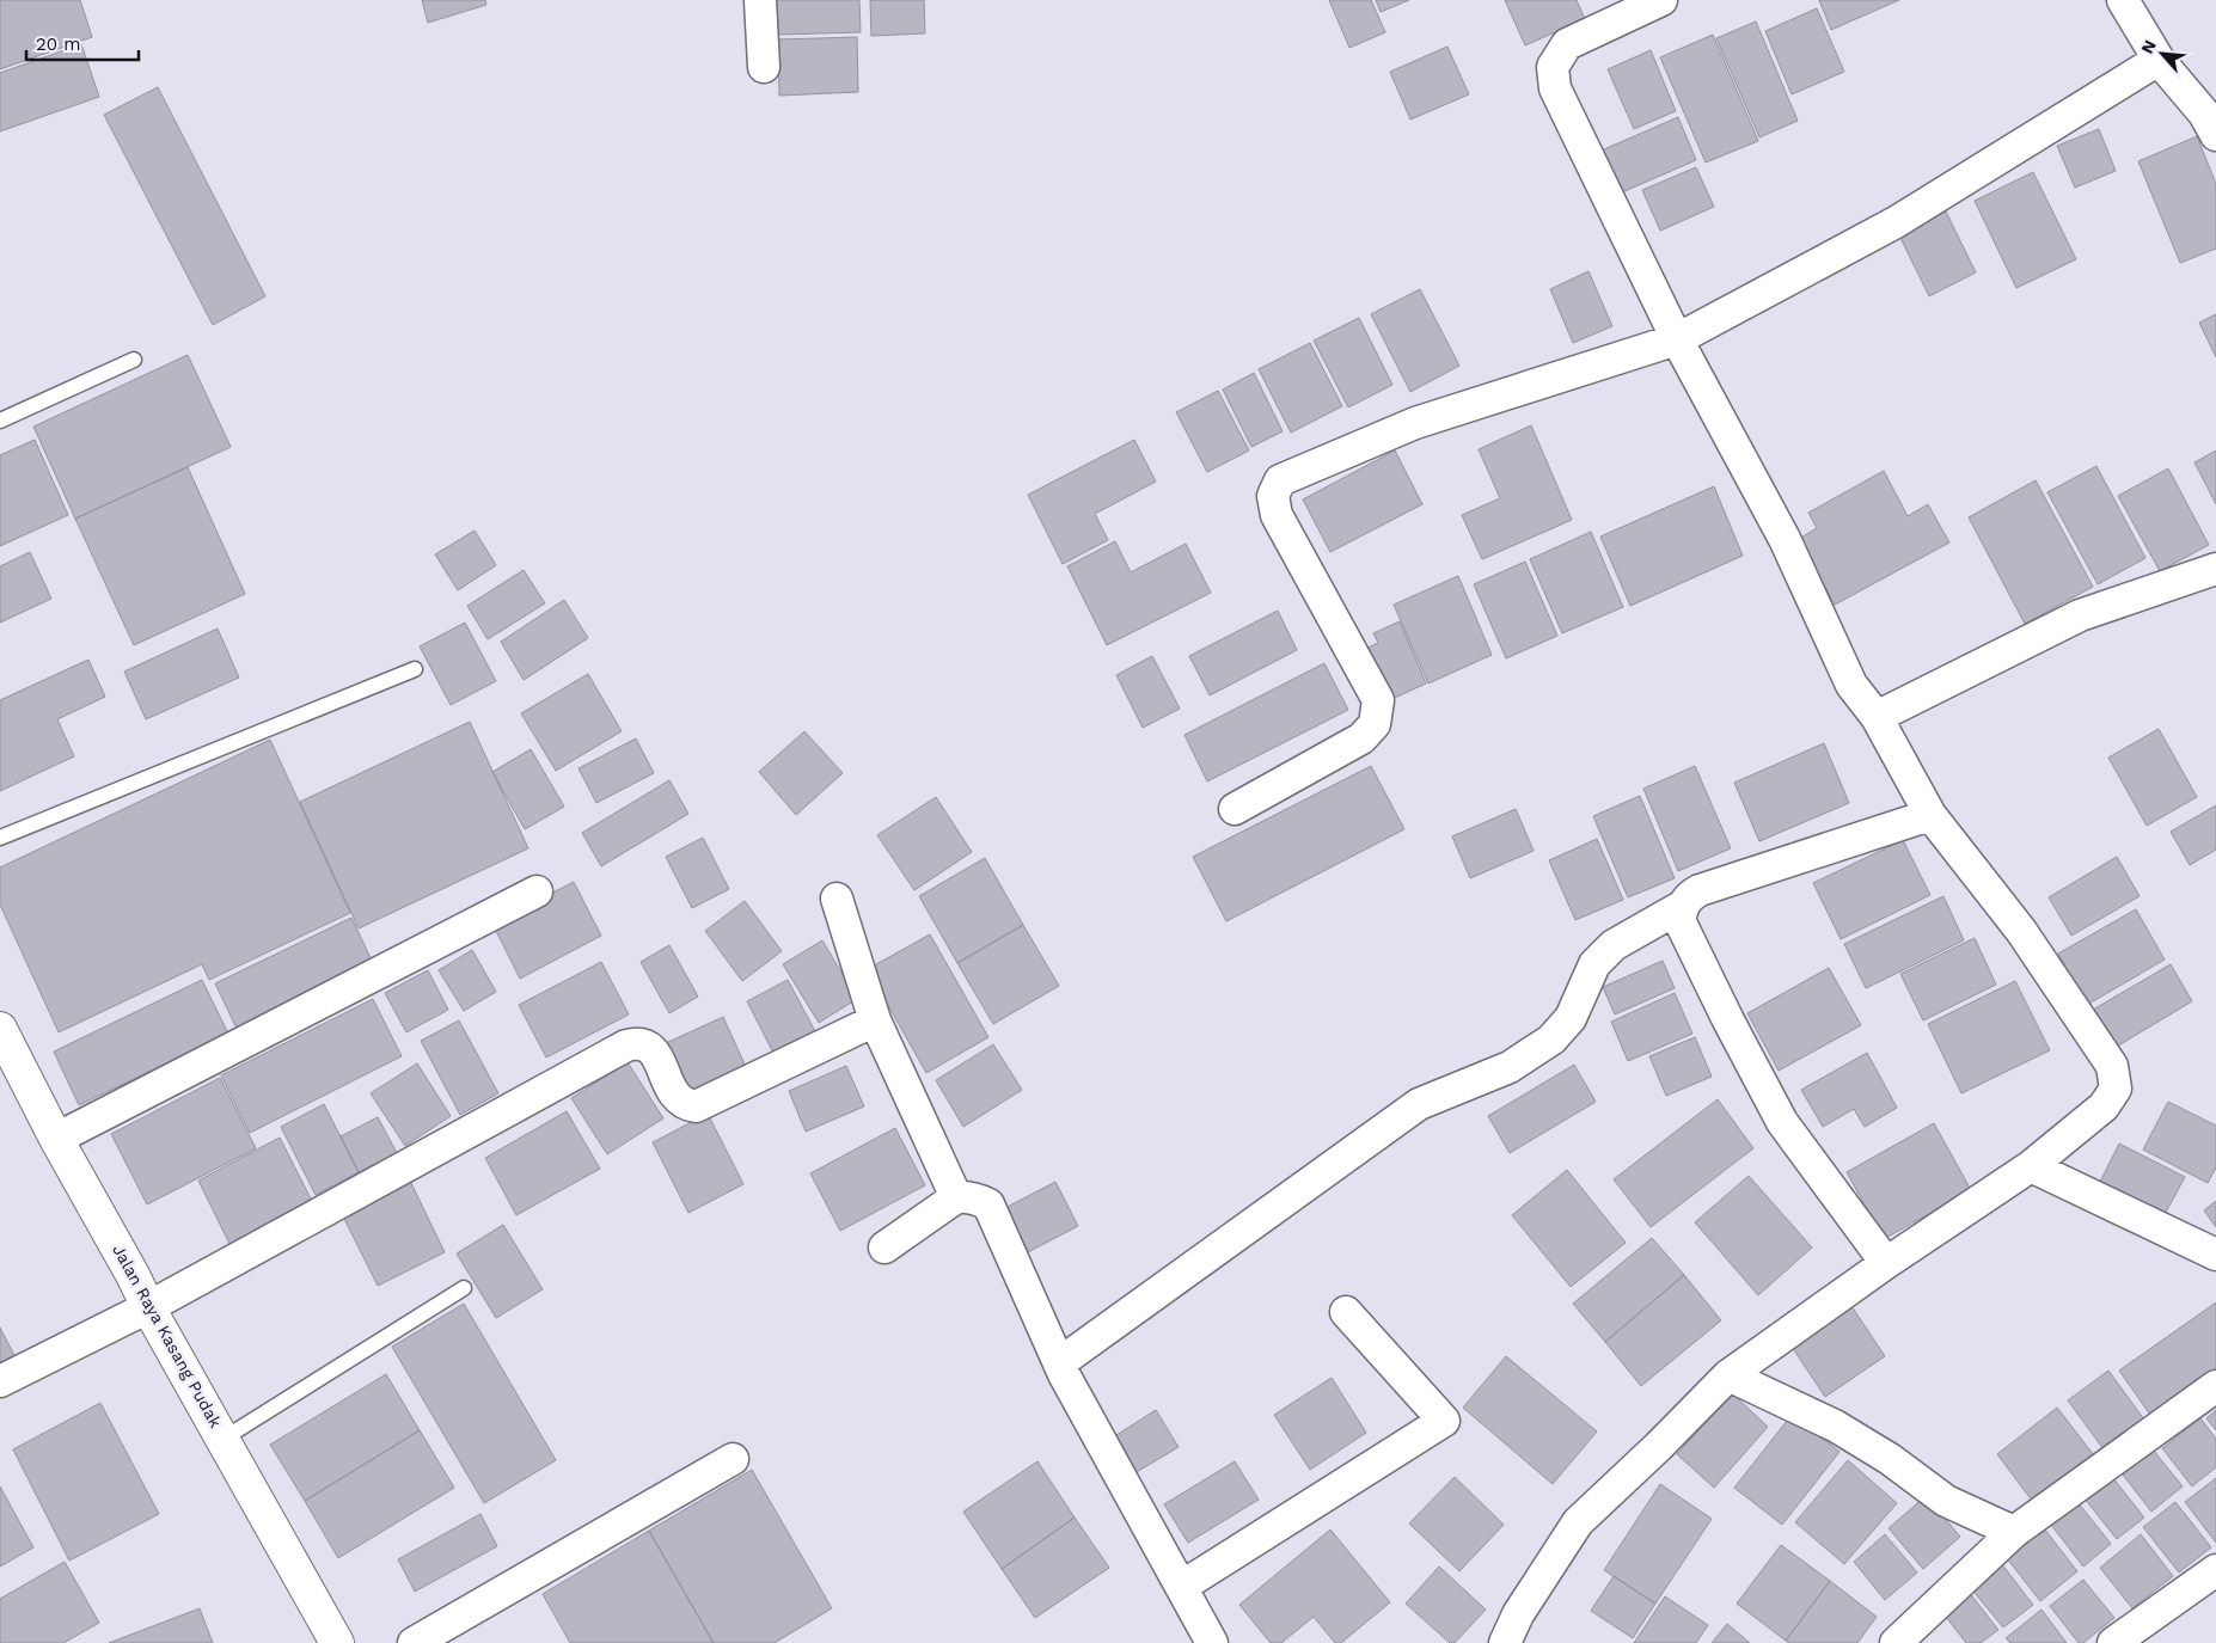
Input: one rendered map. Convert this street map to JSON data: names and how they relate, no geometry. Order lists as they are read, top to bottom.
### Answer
{
  "streets": {
    "street": ["Jalan Raya Kasang Pudak"]
  },
  "scale_bar": "20 m",
  "north": "top left"
}
